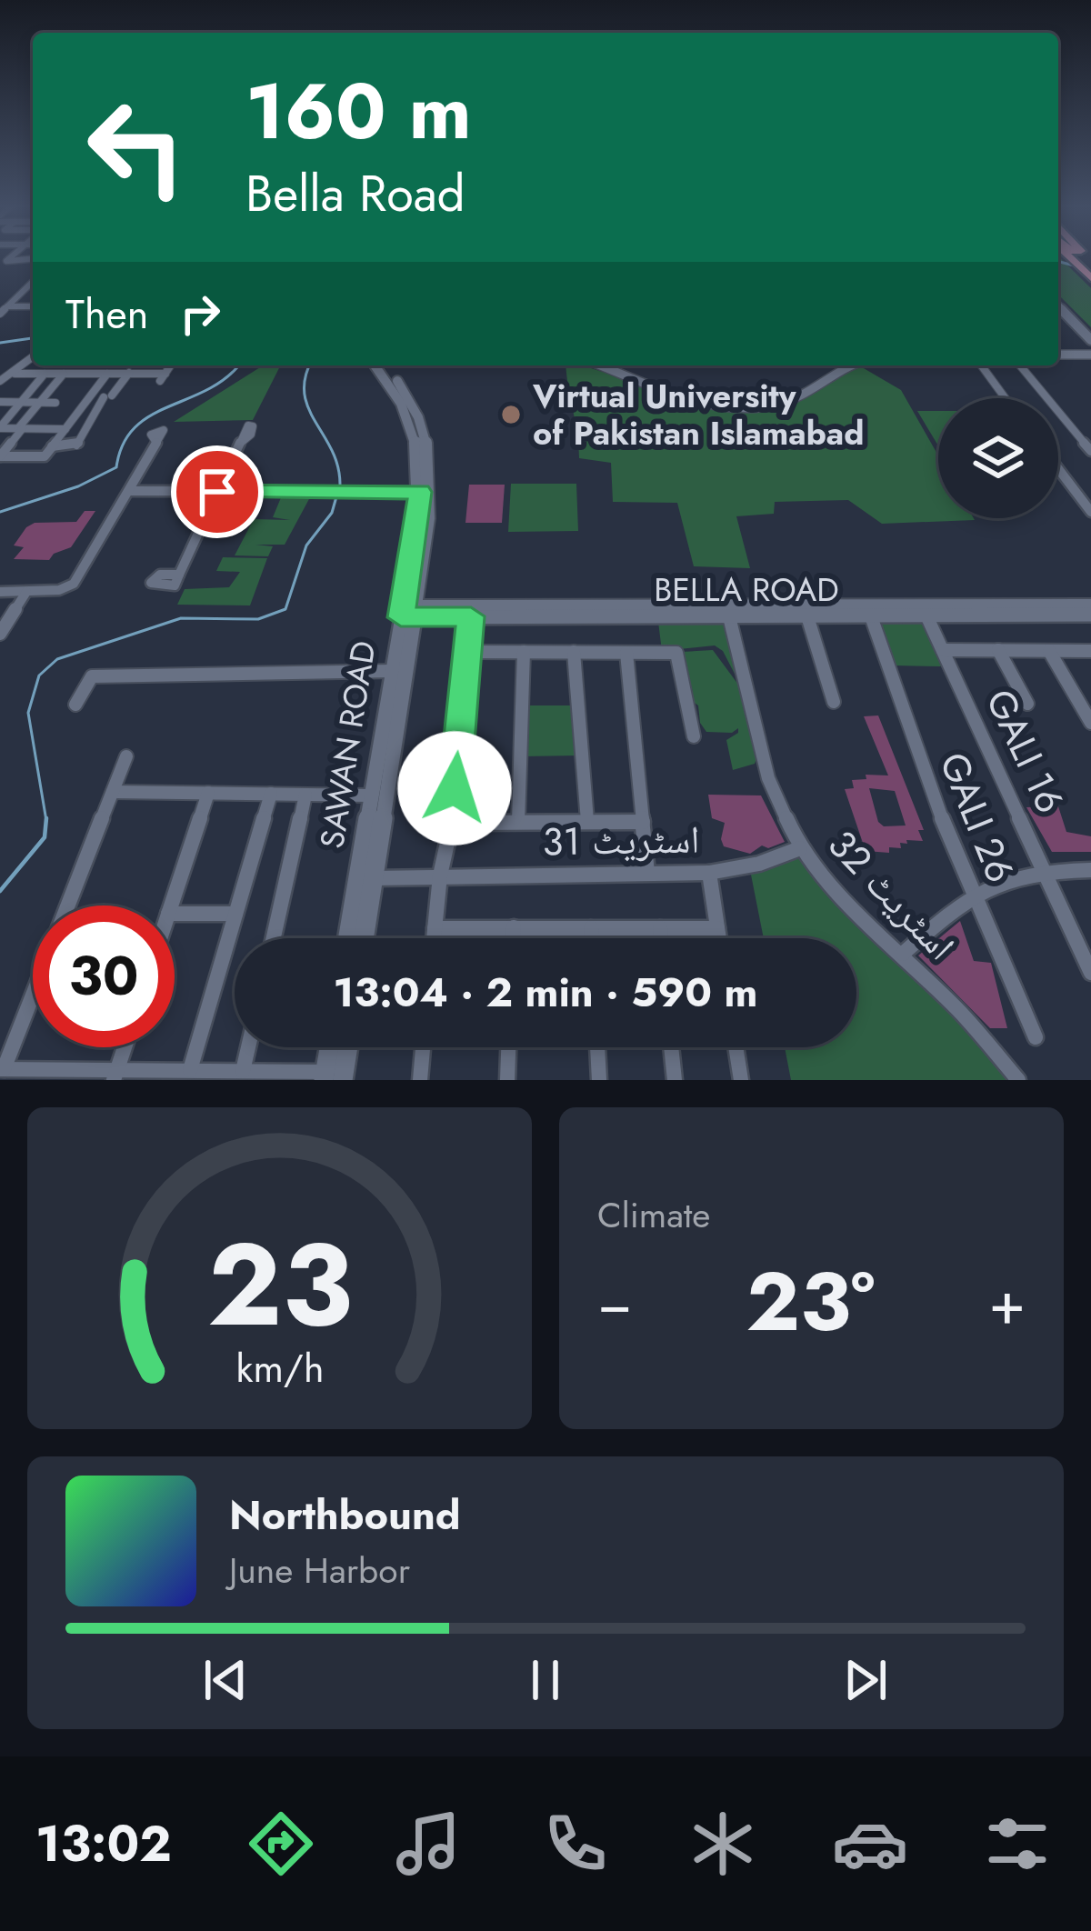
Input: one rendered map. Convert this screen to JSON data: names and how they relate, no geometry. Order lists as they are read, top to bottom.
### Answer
{
  "streets": {
    "main road": ["SAWAN ROAD"],
    "street": [
      "BELLA ROAD",
      "GALI 16",
      "GALI 26",
      "اسٹریٹ 31",
      "اسٹریٹ 32"
    ]
  },
  "crossings": [
    ["BELLA ROAD", "SAWAN ROAD"],
    ["BELLA ROAD", "GALI 16"],
    ["BELLA ROAD", "GALI 26"],
    ["BELLA ROAD", "اسٹریٹ 32"],
    ["SAWAN ROAD", "اسٹریٹ 31"],
    ["اسٹریٹ 31", "اسٹریٹ 32"]
  ],
  "places": ["Virtual University of Pakistan Islamabad"],
  "page": {
    "turn": ["160 m", "Bella Road"],
    "then": "Then",
    "limit": "30",
    "trip": "13:04 · 2 min · 590 m",
    "tile": "Climate",
    "heat": ["−", "23°", "+"],
    "song": ["Northbound", "June Harbor"],
    "tabs": "13:02",
    "gauge": ["23", "km/h"]
  }
}
